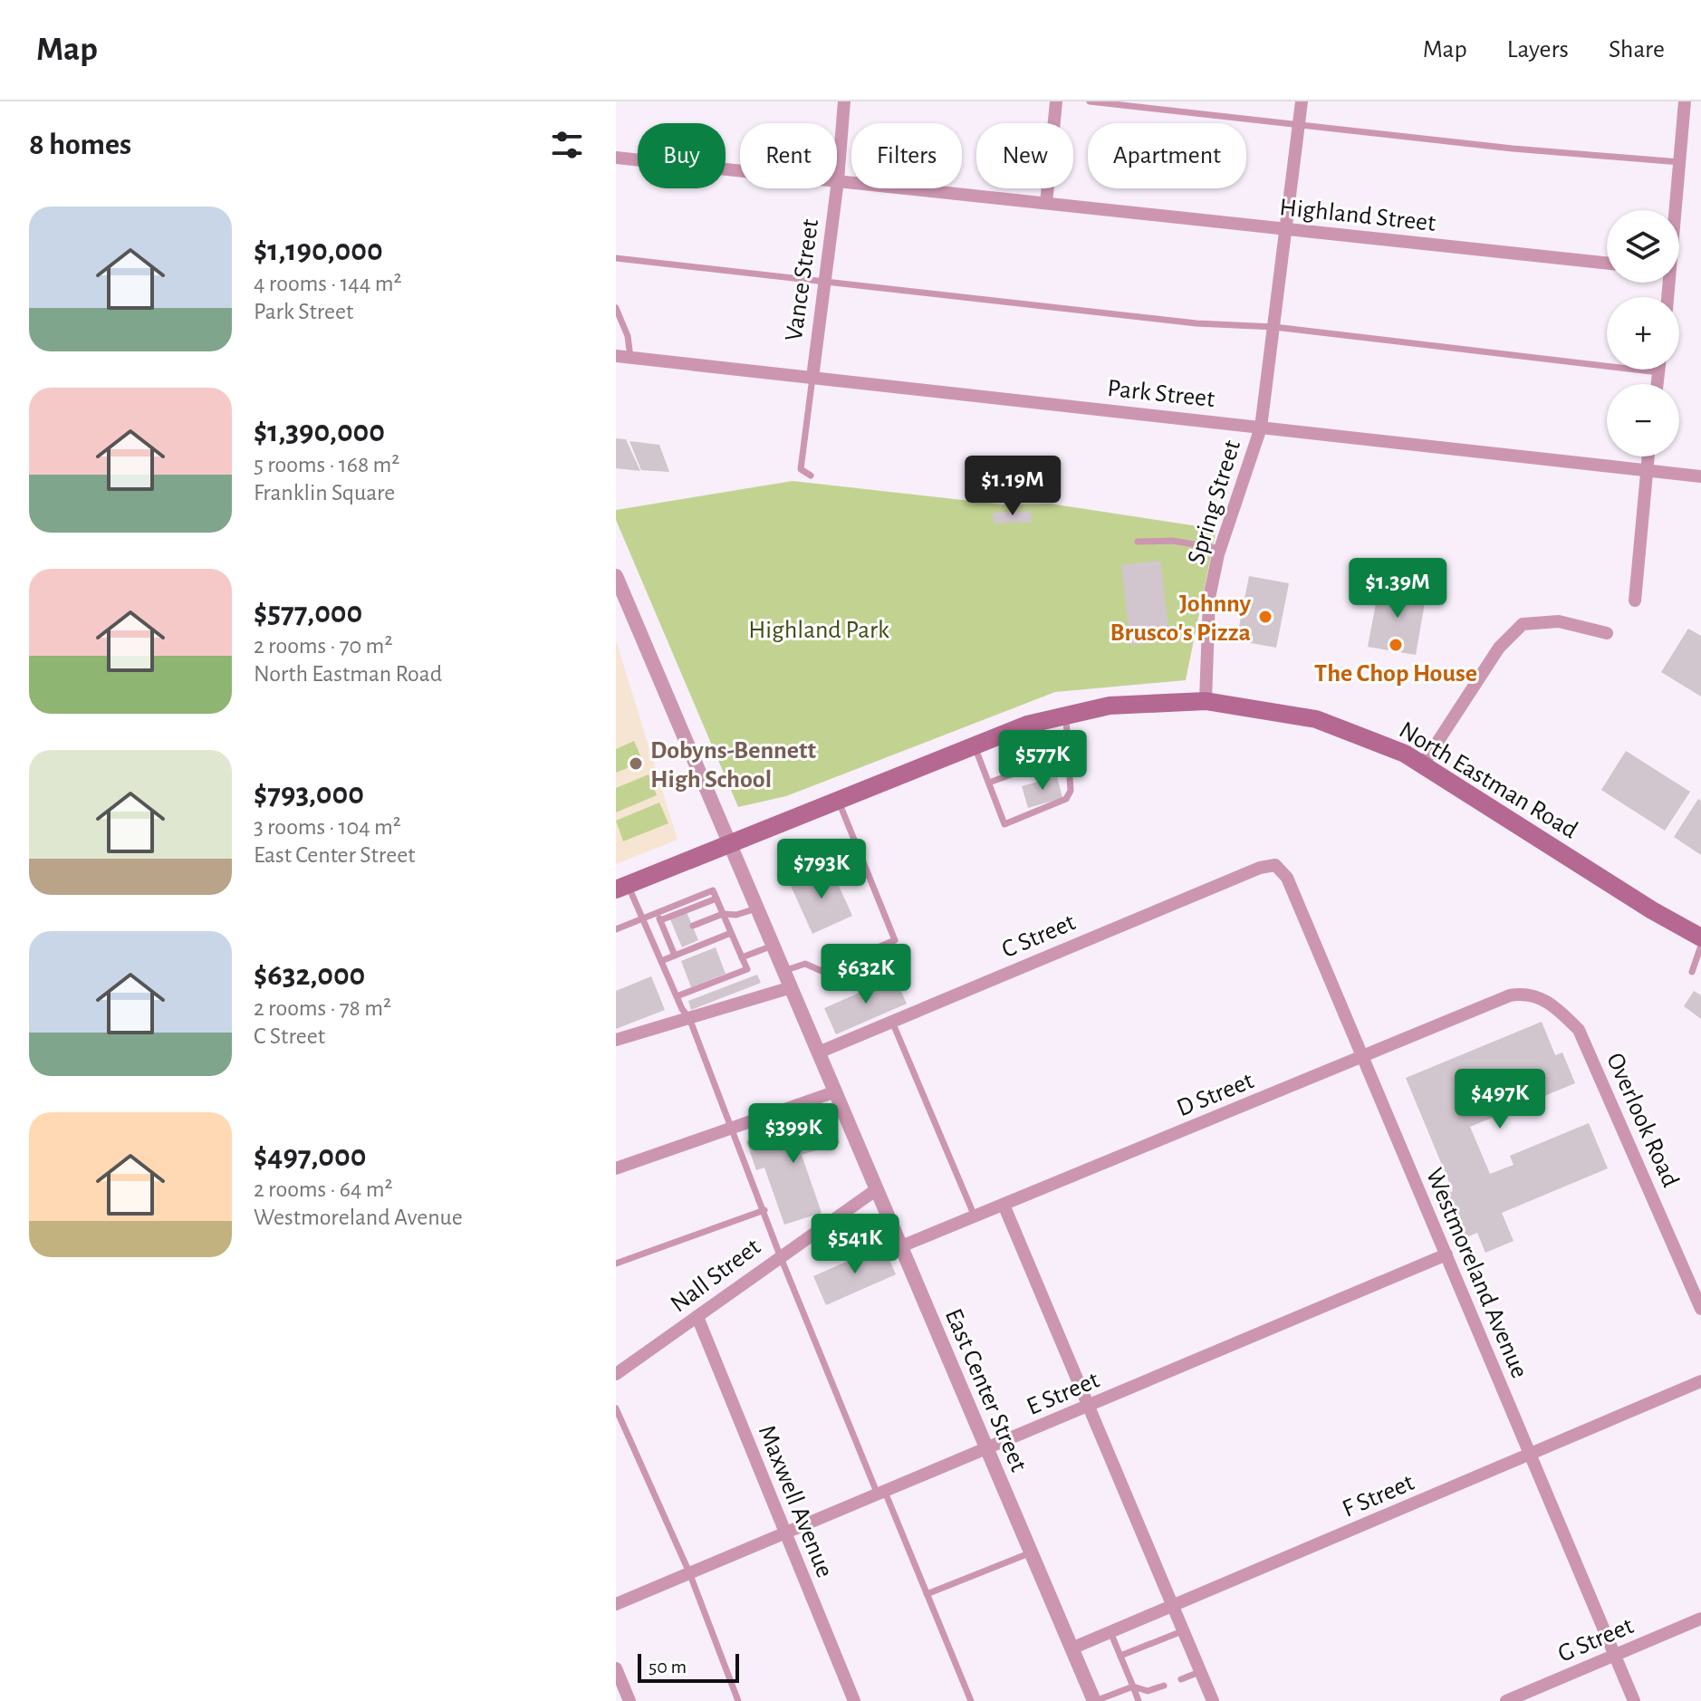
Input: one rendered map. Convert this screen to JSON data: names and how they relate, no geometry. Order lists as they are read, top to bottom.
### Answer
{
  "streets": {
    "main road": ["North Eastman Road"],
    "street": [
      "Highland Street",
      "Vance Street",
      "Park Street",
      "Spring Street",
      "C Street",
      "D Street",
      "Overlook Road",
      "Westmoreland Avenue",
      "Nall Street",
      "East Center Street",
      "E Street",
      "F Street",
      "Maxwell Avenue",
      "G Street"
    ]
  },
  "crossings": [
    ["Highland Street", "Vance Street"],
    ["Highland Street", "Spring Street"],
    ["Vance Street", "Park Street"],
    ["Park Street", "Spring Street"],
    ["Spring Street", "North Eastman Road"],
    ["North Eastman Road", "East Center Street"],
    ["C Street", "Westmoreland Avenue"],
    ["C Street", "East Center Street"],
    ["D Street", "Overlook Road"],
    ["D Street", "Westmoreland Avenue"],
    ["D Street", "East Center Street"],
    ["Westmoreland Avenue", "E Street"],
    ["Westmoreland Avenue", "F Street"],
    ["Westmoreland Avenue", "G Street"],
    ["Nall Street", "East Center Street"],
    ["Nall Street", "Maxwell Avenue"],
    ["East Center Street", "E Street"],
    ["East Center Street", "F Street"],
    ["E Street", "Maxwell Avenue"]
  ],
  "parks": ["Highland Park"],
  "places": ["Johnny Brusco's Pizza", "The Chop House", "Dobyns-Bennett High School"],
  "scale_bar": "50 m",
  "page": {
    "header": "Map",
    "nav": ["Map", "Layers", "Share"],
    "heading": "8 homes",
    "chip": [
      "Buy",
      "Rent",
      "Filters",
      "New",
      "Apartment"
    ],
    "list": [
      {
        "name": "$1,190,000",
        "note": "4 rooms · 144 m² · Park Street"
      },
      {
        "name": "$1,390,000",
        "note": "5 rooms · 168 m² · Franklin Square"
      },
      {
        "name": "$577,000",
        "note": "2 rooms · 70 m² · North Eastman Road"
      },
      {
        "name": "$793,000",
        "note": "3 rooms · 104 m² · East Center Street"
      },
      {
        "name": "$632,000",
        "note": "2 rooms · 78 m² · C Street"
      },
      {
        "name": "$497,000",
        "note": "2 rooms · 64 m² · Westmoreland Avenue"
      }
    ],
    "map_buttons": ["+", "−"],
    "price": [
      "$1.19M",
      "$1.39M",
      "$577K",
      "$793K",
      "$632K",
      "$497K",
      "$399K",
      "$541K"
    ],
    "scale": "50 m"
  }
}
